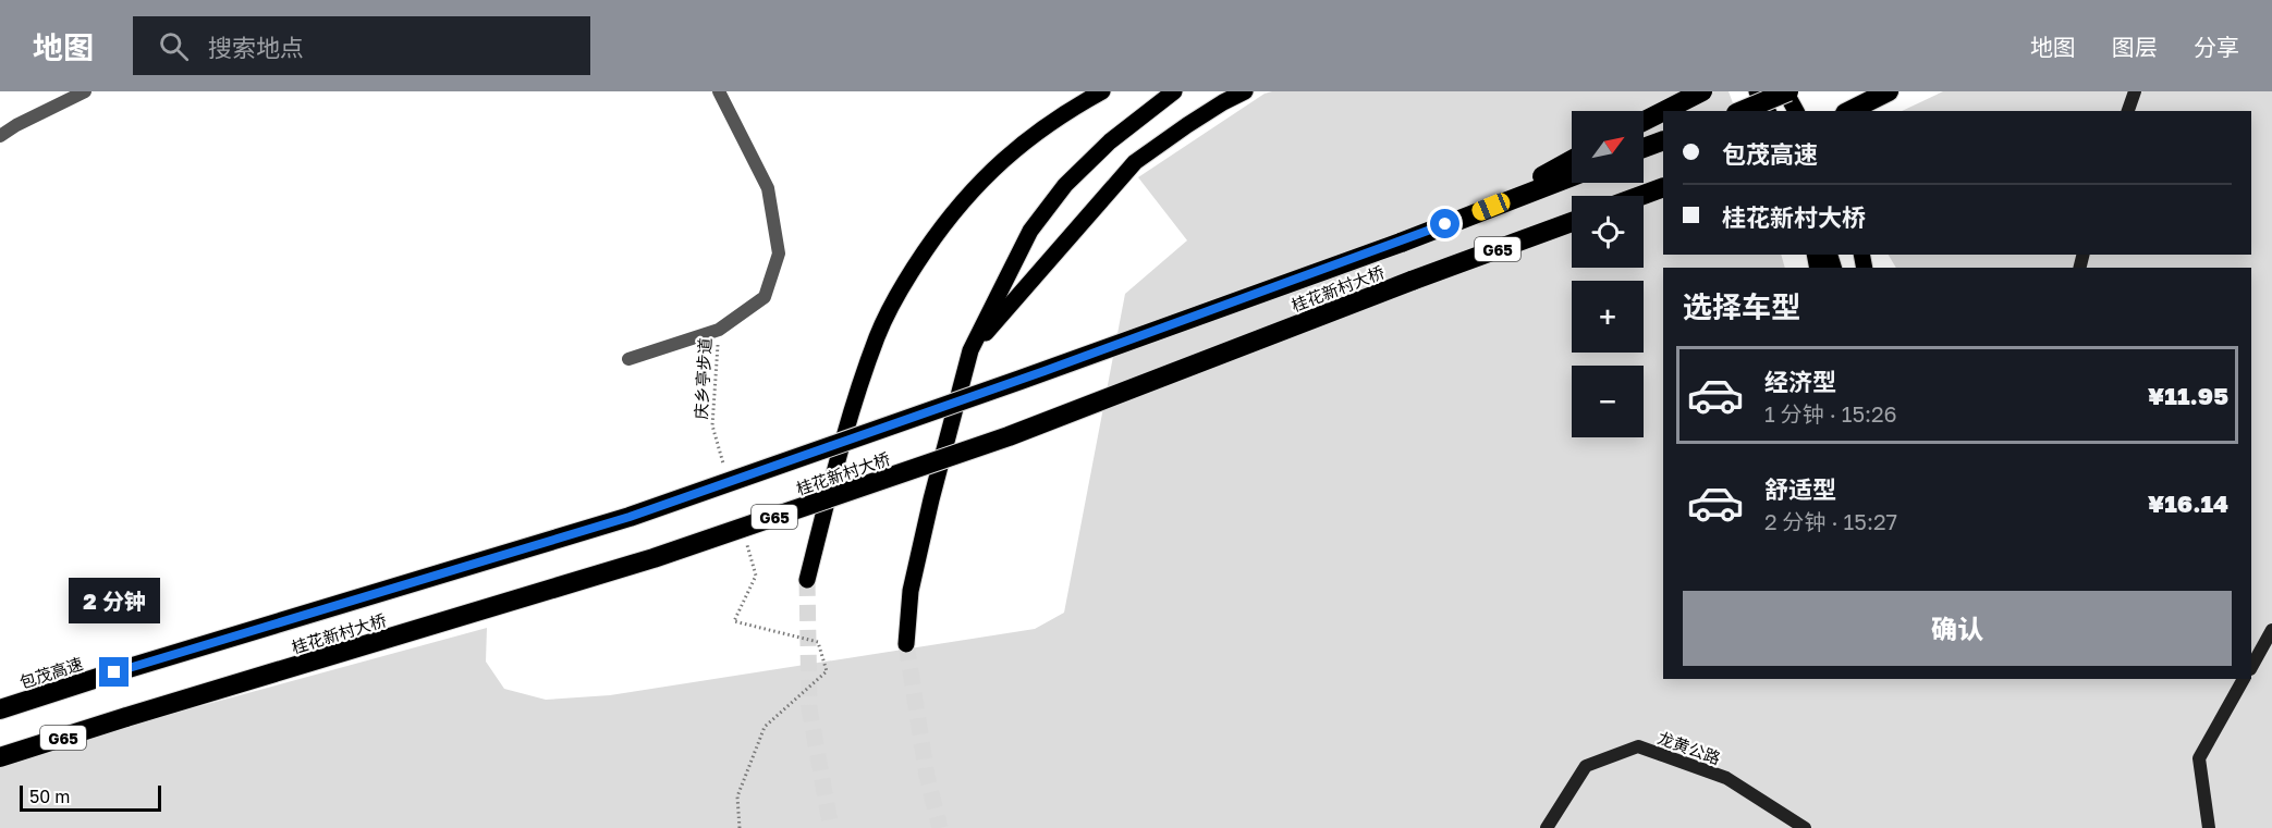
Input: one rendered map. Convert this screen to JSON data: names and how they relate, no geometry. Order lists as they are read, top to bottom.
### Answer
{
  "streets": {
    "highway": ["G65", "桂花新村大桥", "包茂高速"],
    "main road": ["龙黄公路"],
    "path": ["庆乡亭步道"]
  },
  "crossings": [
    ["G65", "桂花新村大桥"],
    ["桂花新村大桥", "包茂高速"]
  ],
  "scale_bar": "50 m",
  "north": "top right",
  "page": {
    "header": "地图",
    "search": "搜索地点",
    "nav": ["地图", "图层", "分享"],
    "map_buttons": ["+", "−"],
    "banner": ["包茂高速", "桂花新村大桥"],
    "heading": "选择车型",
    "list": [
      {
        "name": "经济型",
        "note": "1 分钟 · 15:26",
        "value": "¥11.95"
      },
      {
        "name": "舒适型",
        "note": "2 分钟 · 15:27",
        "value": "¥16.14"
      }
    ],
    "bubble": "2 分钟",
    "buttons": "确认",
    "scale": "50 m"
  }
}
